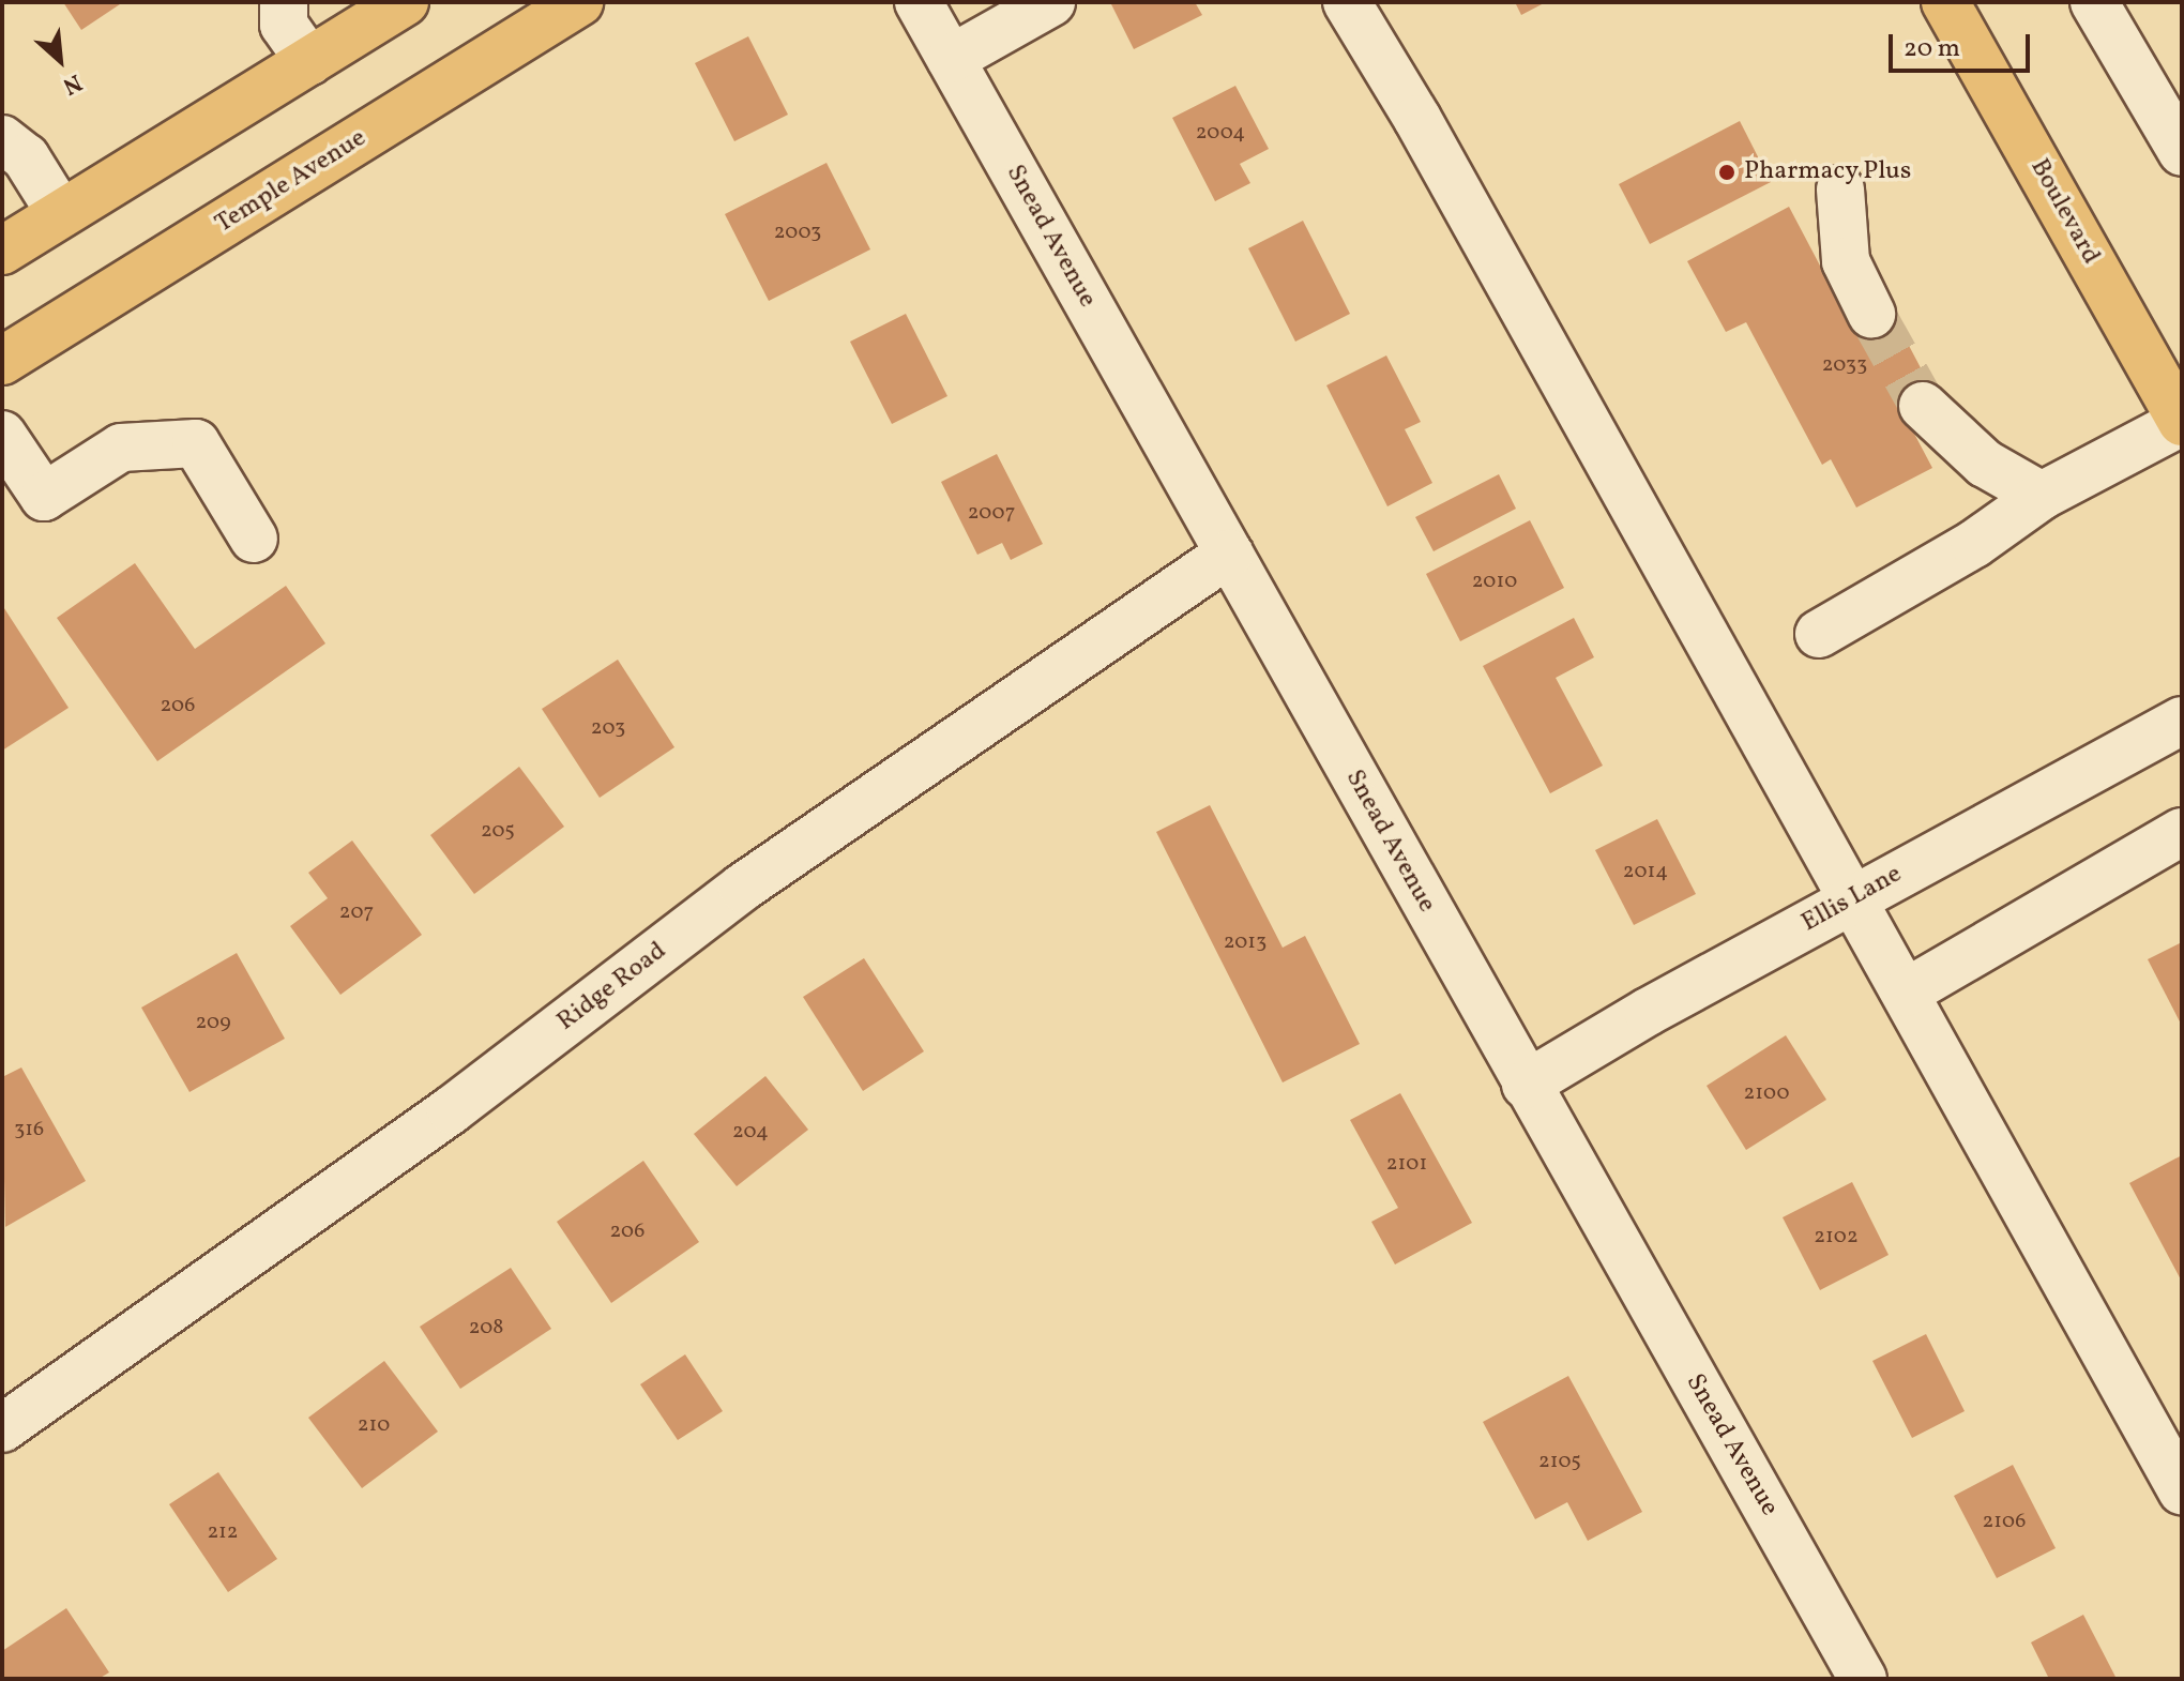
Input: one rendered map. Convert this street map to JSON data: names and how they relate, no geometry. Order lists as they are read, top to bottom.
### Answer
{
  "streets": {
    "main road": ["Temple Avenue", "Boulevard"],
    "street": ["Snead Avenue", "Ellis Lane", "Ridge Road"]
  },
  "crossings": [
    ["Snead Avenue", "Ellis Lane"],
    ["Snead Avenue", "Ridge Road"]
  ],
  "places": ["Pharmacy Plus"],
  "house_numbers": [
    "2004",
    "2003",
    "2033",
    "2007",
    "2010",
    "206",
    "203",
    "205",
    "2014",
    "207",
    "2013",
    "209",
    "2100",
    "316",
    "204",
    "2101",
    "206",
    "2102",
    "208",
    "210",
    "2105",
    "2106",
    "212"
  ],
  "scale_bar": "20 m",
  "north": "bottom right"
}
